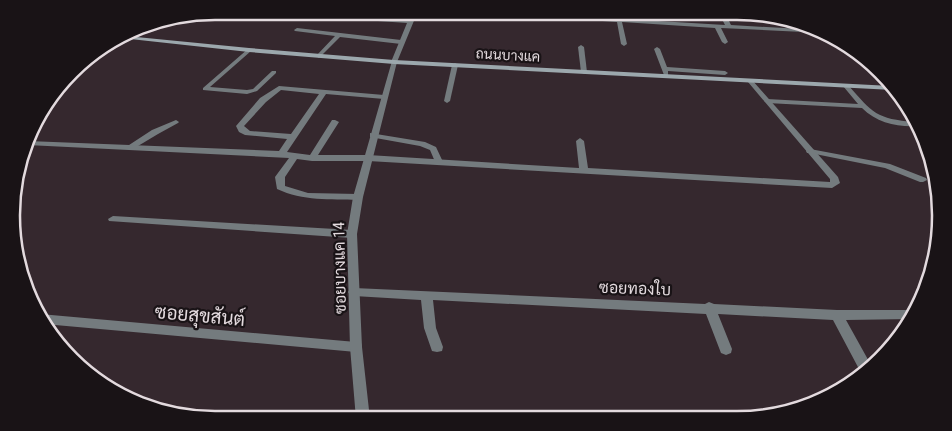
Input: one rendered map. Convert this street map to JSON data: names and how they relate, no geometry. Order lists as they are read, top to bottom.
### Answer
{
  "streets": {
    "main road": ["ถนนบางแค"],
    "street": ["ซอยบางแค 14", "ซอยทองใบ", "ซอยสุขสันต์"]
  },
  "crossings": [
    ["ถนนบางแค", "ซอยบางแค 14"],
    ["ซอยบางแค 14", "ซอยทองใบ"],
    ["ซอยบางแค 14", "ซอยสุขสันต์"]
  ]
}
